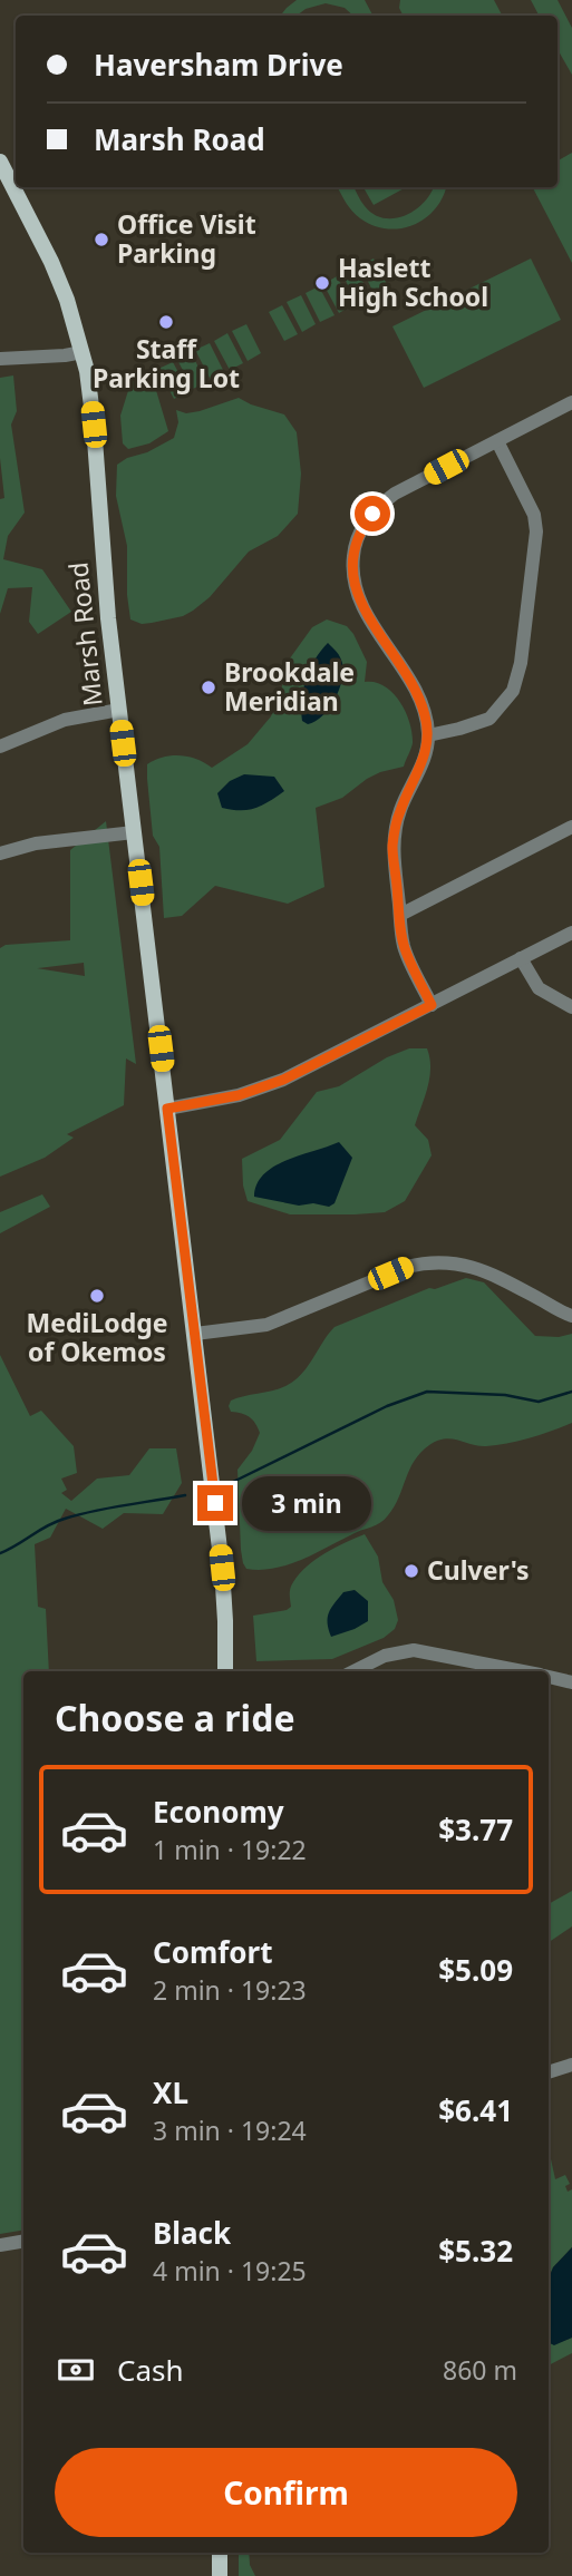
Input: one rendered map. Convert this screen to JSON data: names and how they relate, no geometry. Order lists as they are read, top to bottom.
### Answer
{
  "streets": {
    "main road": ["Marsh Road"]
  },
  "places": [
    "Office Visit Parking",
    "Haslett High School",
    "Staff Parking Lot",
    "Brookdale Meridian",
    "MediLodge of Okemos",
    "Culver's"
  ],
  "page": {
    "banner": ["Haversham Drive", "Marsh Road"],
    "bubble": "3 min",
    "heading": "Choose a ride",
    "list": [
      {
        "name": "Economy",
        "note": "1 min · 19:22",
        "value": "$3.77"
      },
      {
        "name": "Comfort",
        "note": "2 min · 19:23",
        "value": "$5.09"
      },
      {
        "name": "XL",
        "note": "3 min · 19:24",
        "value": "$6.41"
      },
      {
        "name": "Black",
        "note": "4 min · 19:25",
        "value": "$5.32"
      }
    ],
    "pay": ["Cash", "860 m"],
    "buttons": "Confirm"
  }
}
